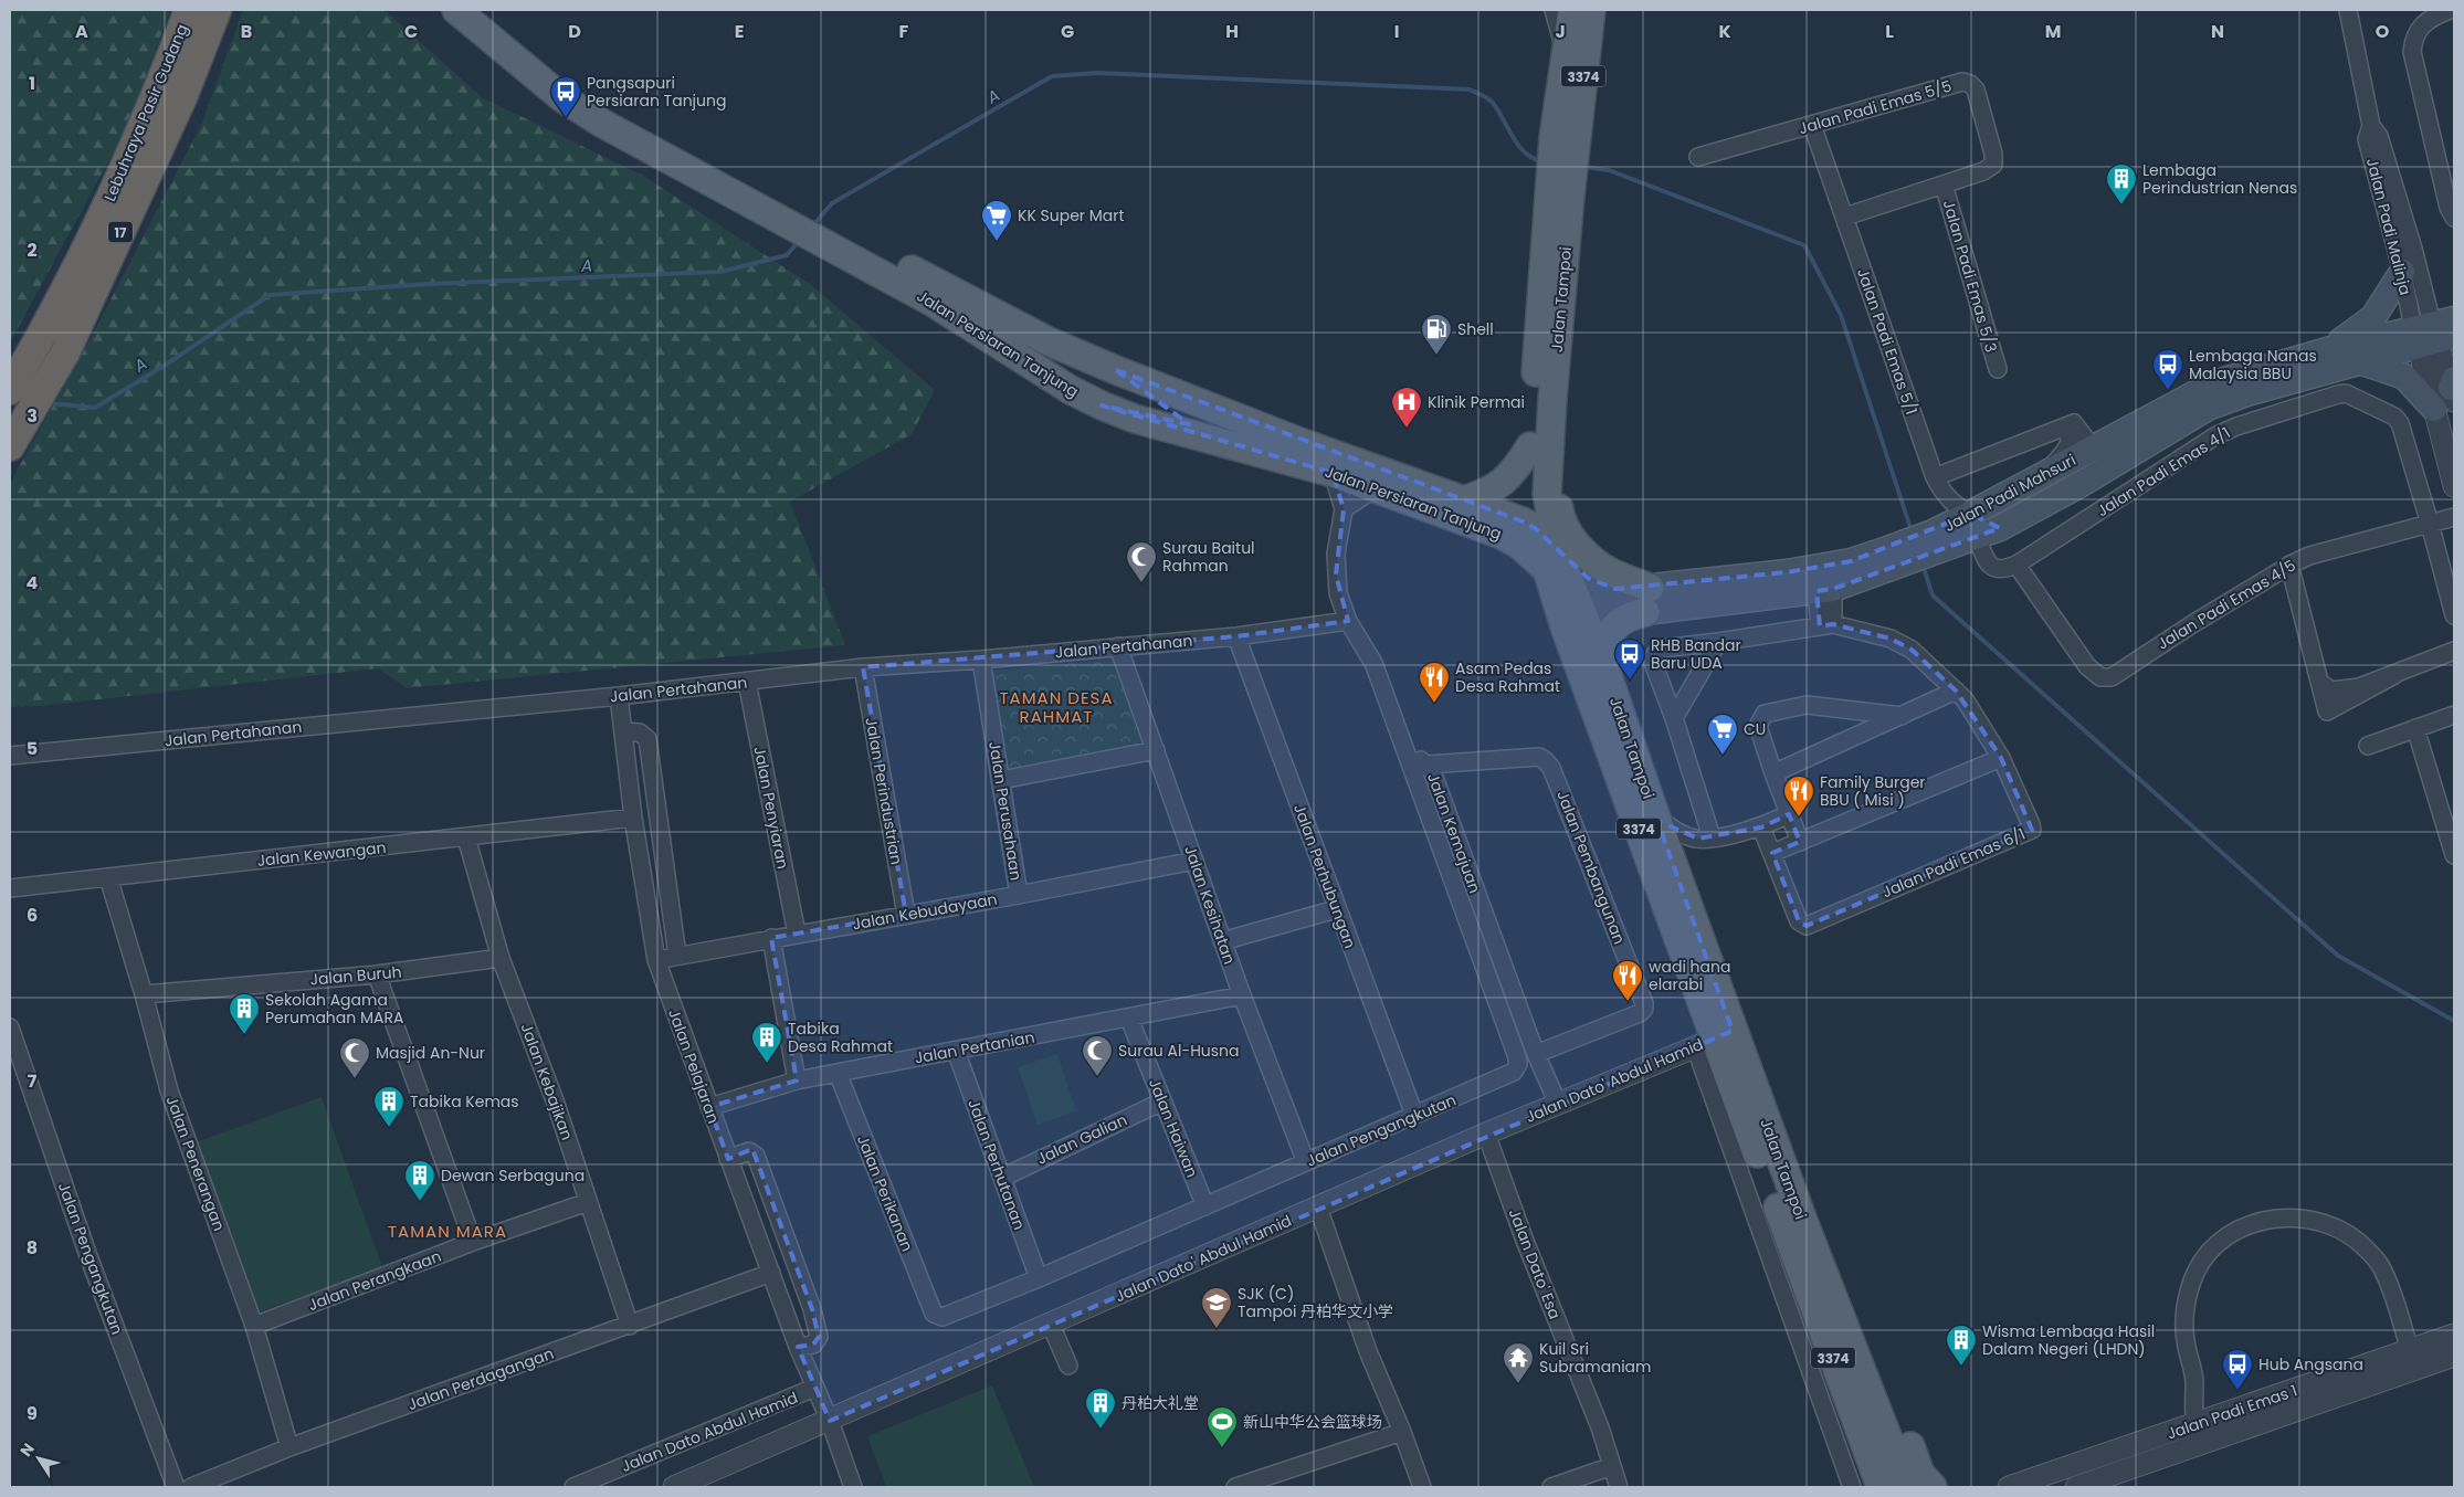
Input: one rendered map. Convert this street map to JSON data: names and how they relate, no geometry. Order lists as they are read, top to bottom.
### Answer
{
  "streets": {
    "highway": ["Lebuhraya Pasir Gudang", "17"],
    "main road": [
      "3374",
      "Jalan Tampoi",
      "Jalan Persiaran Tanjung",
      "Jalan Padi Mahsuri"
    ],
    "street": [
      "Jalan Padi Emas 5/5",
      "Jalan Padi Malinja",
      "Jalan Padi Emas 5/3",
      "Jalan Padi Emas 5/1",
      "Jalan Padi Emas 4/1",
      "Jalan Padi Emas 4/5",
      "Jalan Pertahanan",
      "Jalan Perindustrian",
      "Jalan Penyiaran",
      "Jalan Perusahaan",
      "Jalan Kemajuan",
      "Jalan Kewangan",
      "Jalan Padi Emas 6/1",
      "Jalan Pembangunan",
      "Jalan Perhubungan",
      "Jalan Kesihatan",
      "Jalan Kebudayaan",
      "Jalan Buruh",
      "Jalan Pertanian",
      "Jalan Pelajaran",
      "Jalan Dato' Abdul Hamid",
      "Jalan Kebajikan",
      "Jalan Haiwan",
      "Jalan Pengangkutan",
      "Jalan Galian",
      "Jalan Penerangan",
      "Jalan Perhutanan",
      "Jalan Perikanan",
      "Jalan Dato' Esa",
      "Jalan Perangkaan",
      "Jalan Perdagangan",
      "Jalan Padi Emas 1",
      "Jalan Dato Abdul Hamid"
    ]
  },
  "crossings": [
    ["Jalan Padi Emas 5/5", "Jalan Padi Emas 5/3"],
    ["Jalan Padi Emas 5/5", "Jalan Padi Emas 5/1"],
    ["Jalan Padi Malinja", "Jalan Padi Mahsuri"],
    ["Jalan Tampoi", "Jalan Persiaran Tanjung"],
    ["Jalan Tampoi", "Jalan Padi Mahsuri"],
    ["Jalan Tampoi", "Jalan Dato' Abdul Hamid"],
    ["Jalan Padi Emas 5/1", "Jalan Padi Mahsuri"],
    ["Jalan Persiaran Tanjung", "Jalan Padi Mahsuri"],
    ["Jalan Padi Emas 4/1", "Jalan Padi Emas 4/5"],
    ["Jalan Pertahanan", "Jalan Perindustrian"],
    ["Jalan Pertahanan", "Jalan Penyiaran"],
    ["Jalan Pertahanan", "Jalan Perusahaan"],
    ["Jalan Pertahanan", "Jalan Perhubungan"],
    ["Jalan Pertahanan", "Jalan Kesihatan"],
    ["Jalan Pertahanan", "Jalan Pelajaran"],
    ["Jalan Perindustrian", "Jalan Kebudayaan"],
    ["Jalan Penyiaran", "Jalan Kebudayaan"],
    ["Jalan Perusahaan", "Jalan Kebudayaan"],
    ["Jalan Kemajuan", "Jalan Pembangunan"],
    ["Jalan Kemajuan", "Jalan Dato' Abdul Hamid"],
    ["Jalan Kemajuan", "Jalan Pengangkutan"],
    ["Jalan Kewangan", "Jalan Pelajaran"],
    ["Jalan Kewangan", "Jalan Kebajikan"],
    ["Jalan Kewangan", "Jalan Penerangan"],
    ["Jalan Perhubungan", "Jalan Pengangkutan"],
    ["Jalan Kesihatan", "Jalan Kebudayaan"],
    ["Jalan Kesihatan", "Jalan Pertanian"],
    ["Jalan Kesihatan", "Jalan Pengangkutan"],
    ["Jalan Kebudayaan", "Jalan Pelajaran"],
    ["Jalan Buruh", "Jalan Kebajikan"],
    ["Jalan Buruh", "Jalan Penerangan"],
    ["Jalan Pertanian", "Jalan Pelajaran"],
    ["Jalan Pertanian", "Jalan Haiwan"],
    ["Jalan Pertanian", "Jalan Perhutanan"],
    ["Jalan Pertanian", "Jalan Perikanan"],
    ["Jalan Pelajaran", "Jalan Dato' Abdul Hamid"],
    ["Jalan Pelajaran", "Jalan Perdagangan"],
    ["Jalan Pelajaran", "Jalan Dato Abdul Hamid"],
    ["Jalan Dato' Abdul Hamid", "Jalan Dato' Esa"],
    ["Jalan Kebajikan", "Jalan Perangkaan"],
    ["Jalan Kebajikan", "Jalan Perdagangan"],
    ["Jalan Haiwan", "Jalan Pengangkutan"],
    ["Jalan Haiwan", "Jalan Galian"],
    ["Jalan Pengangkutan", "Jalan Perhutanan"],
    ["Jalan Pengangkutan", "Jalan Perikanan"],
    ["Jalan Galian", "Jalan Perhutanan"],
    ["Jalan Penerangan", "Jalan Perangkaan"],
    ["Jalan Penerangan", "Jalan Perdagangan"]
  ],
  "districts": ["TAMAN DESA RAHMAT", "TAMAN MARA"],
  "water": ["A"],
  "places": {
    "bus stop": [
      "Pangsapuri Persiaran Tanjung",
      "Lembaga Nanas Malaysia BBU",
      "RHB Bandar Baru UDA",
      "Hub Angsana"
    ],
    "building": [
      "Lembaga Perindustrian Nenas",
      "Sekolah Agama Perumahan MARA",
      "Tabika Desa Rahmat",
      "Tabika Kemas",
      "Dewan Serbaguna",
      "Wisma Lembaga Hasil Dalam Negeri (LHDN)",
      "丹柏大礼堂"
    ],
    "supermarket": ["KK Super Mart", "CU"],
    "fuel station": ["Shell"],
    "hospital": ["Klinik Permai"],
    "mosque": ["Surau Baitul Rahman", "Surau Al-Husna", "Masjid An-Nur"],
    "restaurant": ["Asam Pedas Desa Rahmat", "Family Burger BBU ( Misi )", "wadi hana elarabi"],
    "school or university": ["SJK (C) Tampoi 丹柏华文小学"],
    "temple": ["Kuil Sri Subramaniam"],
    "sports": ["新山中华公会篮球场"]
  },
  "north": "top left",
  "grid": {
    "columns": [
      "A",
      "B",
      "C",
      "D",
      "E",
      "F",
      "G",
      "H",
      "I",
      "J",
      "K",
      "L",
      "M",
      "N",
      "O"
    ],
    "rows": [
      "1",
      "2",
      "3",
      "4",
      "5",
      "6",
      "7",
      "8",
      "9"
    ]
  }
}
